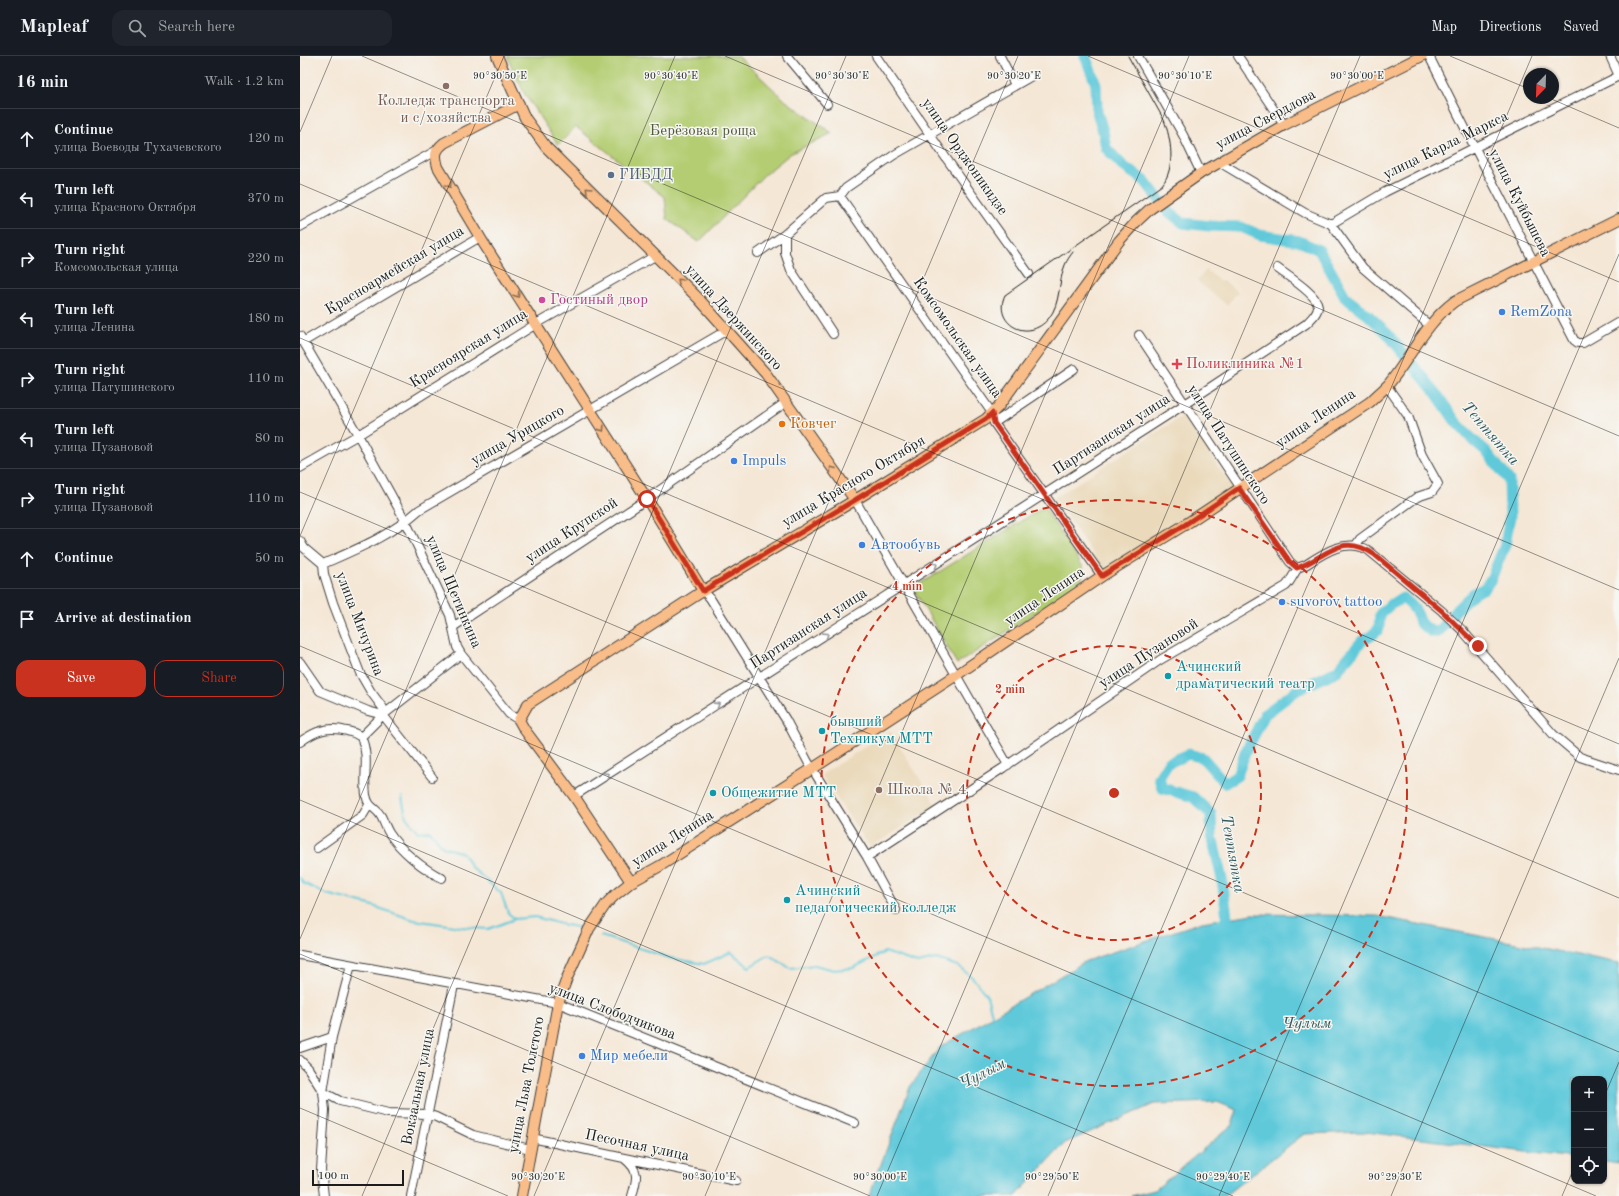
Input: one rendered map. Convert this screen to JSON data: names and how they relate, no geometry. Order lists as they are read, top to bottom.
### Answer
{
  "streets": {
    "main road": [
      "улица Свердлова",
      "улица Дзержинского",
      "улица Ленина",
      "улица Красного Октября",
      "улица Щетинкина",
      "улица Льва Толстого"
    ],
    "street": [
      "улица Карла Маркса",
      "улица Орджоникидзе",
      "улица Куйбышева",
      "Красноармейская улица",
      "Комсомольская улица",
      "Красноярская улица",
      "Партизанская улица",
      "улица Урицкого",
      "улица Патушинского",
      "улица Крупской",
      "улица Мичурина",
      "улица Пузановой",
      "улица Слободчикова",
      "Вокзальная улица",
      "Песочная улица"
    ]
  },
  "crossings": [
    ["улица Свердлова", "улица Красного Октября"],
    ["улица Карла Маркса", "улица Куйбышева"],
    ["улица Куйбышева", "улица Ленина"],
    ["Красноармейская улица", "улица Щетинкина"],
    ["улица Дзержинского", "Красноярская улица"],
    ["улица Дзержинского", "улица Ленина"],
    ["улица Дзержинского", "Партизанская улица"],
    ["улица Дзержинского", "улица Урицкого"],
    ["улица Дзержинского", "улица Красного Октября"],
    ["улица Дзержинского", "улица Крупской"],
    ["улица Дзержинского", "улица Пузановой"],
    ["Комсомольская улица", "улица Ленина"],
    ["Комсомольская улица", "Партизанская улица"],
    ["Комсомольская улица", "улица Красного Октября"],
    ["Красноярская улица", "улица Щетинкина"],
    ["улица Ленина", "улица Патушинского"],
    ["улица Ленина", "улица Щетинкина"],
    ["улица Ленина", "улица Слободчикова"],
    ["улица Ленина", "улица Льва Толстого"],
    ["Партизанская улица", "улица Патушинского"],
    ["Партизанская улица", "улица Щетинкина"],
    ["улица Урицкого", "улица Щетинкина"],
    ["улица Урицкого", "улица Мичурина"],
    ["улица Патушинского", "улица Пузановой"],
    ["улица Красного Октября", "улица Щетинкина"],
    ["улица Крупской", "улица Щетинкина"],
    ["улица Слободчикова", "улица Льва Толстого"],
    ["улица Слободчикова", "Вокзальная улица"],
    ["улица Льва Толстого", "Песочная улица"]
  ],
  "one_way": ["улица Дзержинского", "Партизанская улица"],
  "water": ["Тептятка", "Чулым"],
  "parks": ["Берёзовая роща"],
  "places": {
    "other": [
      "Колледж транспорта и с/хозяйства",
      "ГИБДД",
      "Гостиный двор",
      "RemZona",
      "Ковчег",
      "Impuls",
      "Автообувь",
      "suvorov tattoo",
      "Ачинский драматический театр",
      "бывший Техникум МТТ",
      "Школа № 4",
      "Общежитие МТТ",
      "Ачинский педагогический колледж",
      "Мир мебели"
    ],
    "health": ["Поликлиника №1"]
  },
  "scale_bar": "100 m",
  "north": "bottom left",
  "page": {
    "header": "Mapleaf",
    "search": "Search here",
    "nav": ["Map", "Directions", "Saved"],
    "heading": ["16 min", "Walk · 1.2 km"],
    "list": [
      ["Continue", "улица Воеводы Тухачевского", "120 m"],
      ["Turn left", "улица Красного Октября", "370 m"],
      ["Turn right", "Комсомольская улица", "220 m"],
      ["Turn left", "улица Ленина", "180 m"],
      ["Turn right", "улица Патушинского", "110 m"],
      ["Turn left", "улица Пузановой", "80 m"],
      ["Turn right", "улица Пузановой", "110 m"],
      ["Continue", "50 m"],
      "Arrive at destination"
    ],
    "buttons": ["Save", "Share"],
    "map_buttons": ["+", "−"],
    "scale": "100 m"
  },
  "coordinates": [
    "90°30'40\"E",
    "90°30'30\"E",
    "90°30'20\"E",
    "90°30'10\"E",
    "90°30'00\"E",
    "90°30'50\"E",
    "90°29'50\"E",
    "90°29'40\"E",
    "90°29'30\"E"
  ],
  "rings": ["4 min", "2 min"]
}
